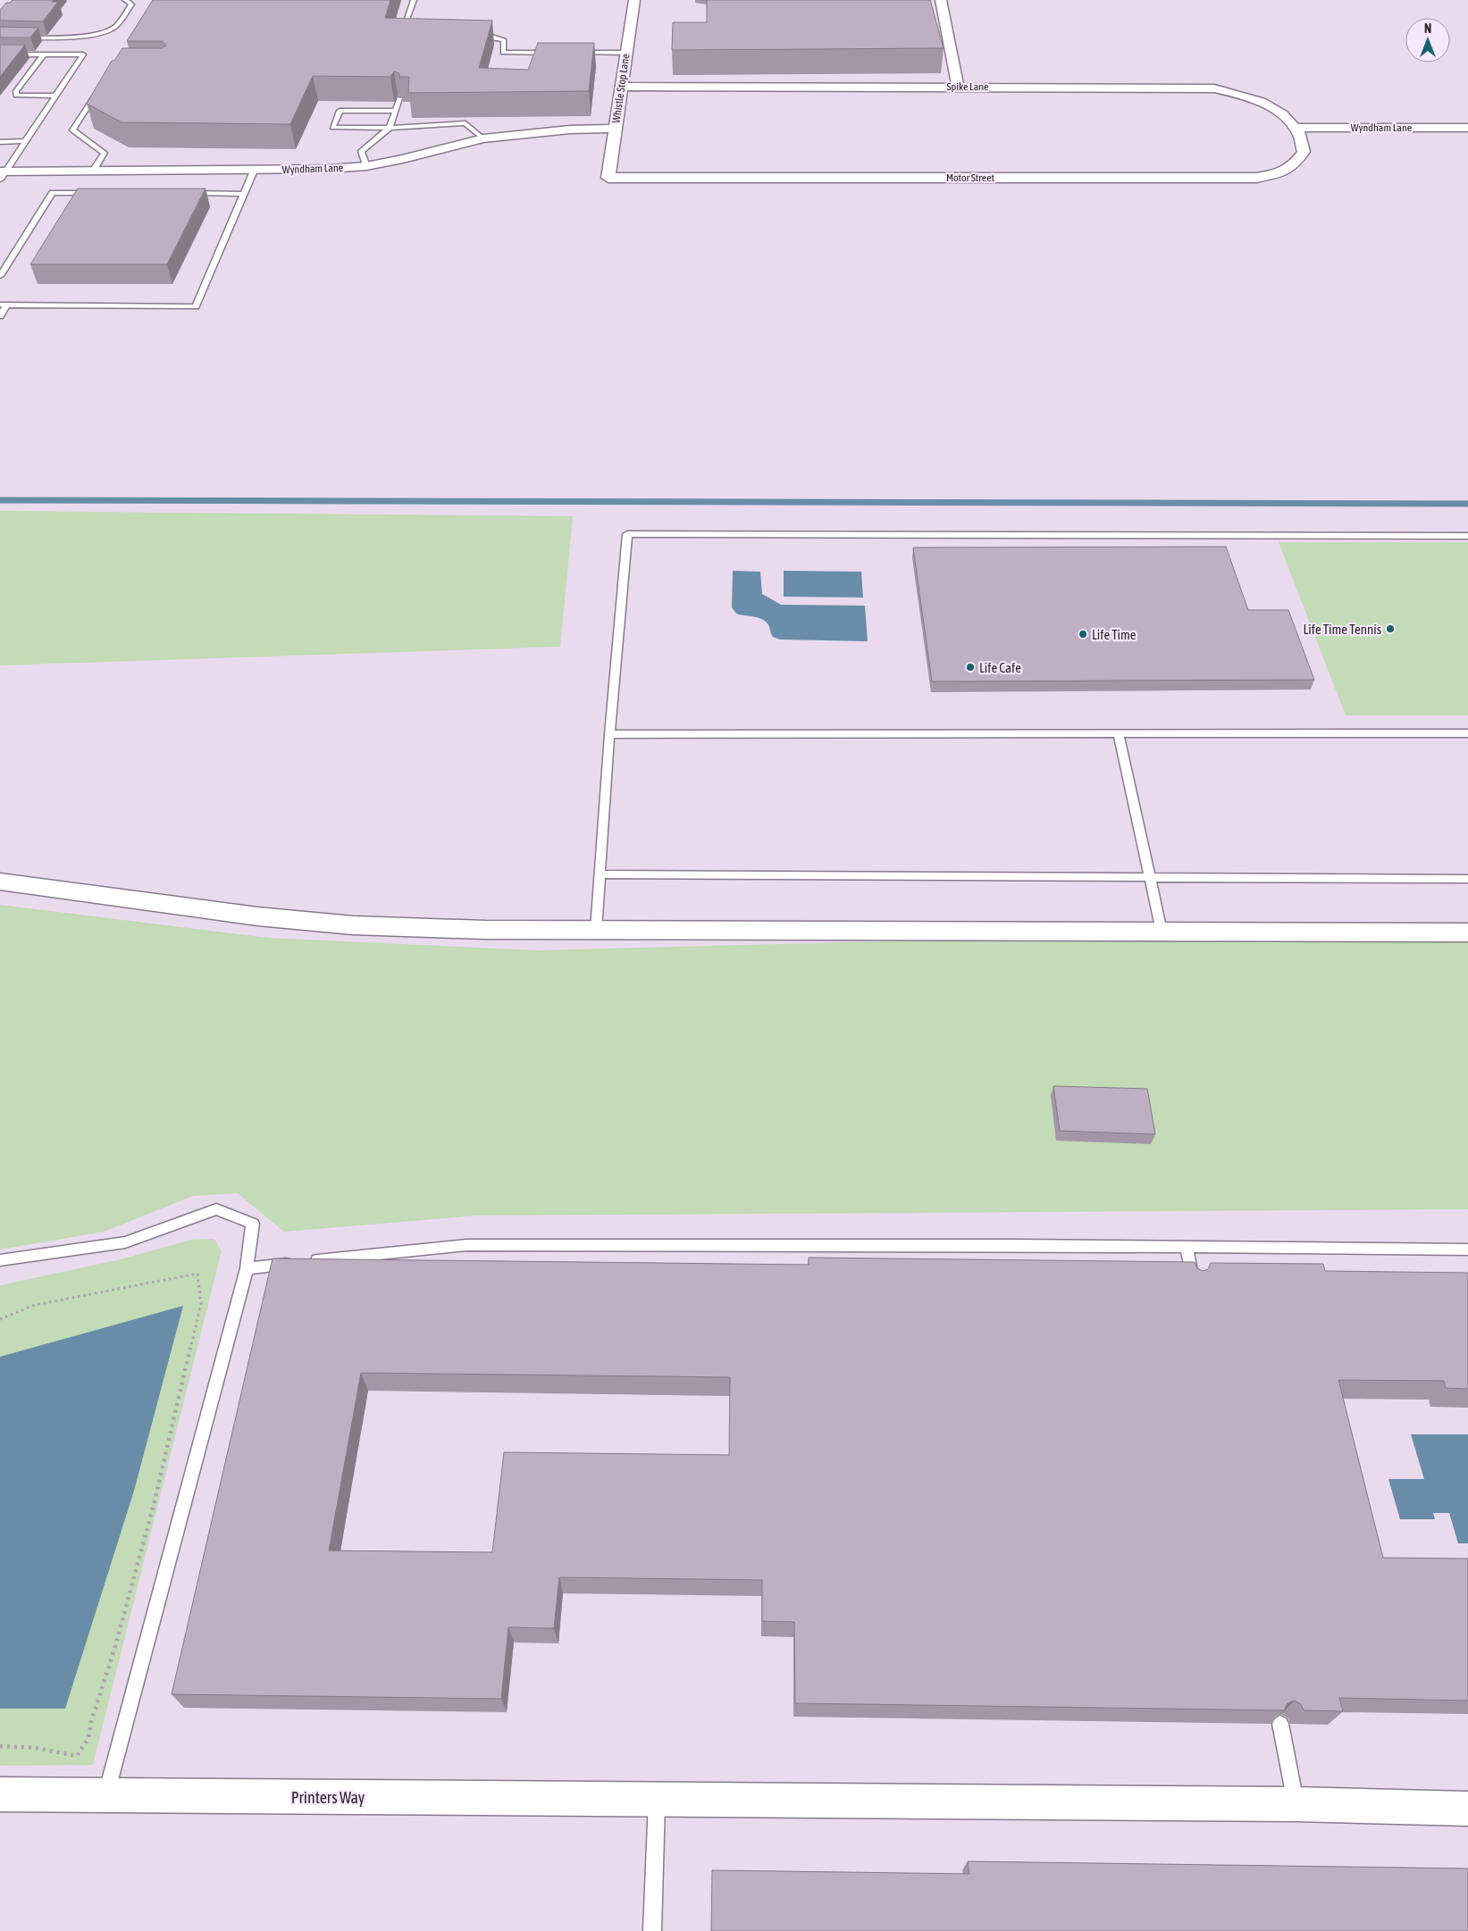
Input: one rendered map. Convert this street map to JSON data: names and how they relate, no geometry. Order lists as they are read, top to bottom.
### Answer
{
  "streets": {
    "street": [
      "Spike Lane",
      "Whistle Stop Lane",
      "Wyndham Lane",
      "Motor Street",
      "Printers Way"
    ]
  },
  "crossings": [
    ["Spike Lane", "Whistle Stop Lane"],
    ["Spike Lane", "Wyndham Lane"],
    ["Spike Lane", "Motor Street"],
    ["Whistle Stop Lane", "Wyndham Lane"],
    ["Whistle Stop Lane", "Motor Street"],
    ["Wyndham Lane", "Motor Street"]
  ],
  "places": ["Life Time Tennis", "Life Time", "Life Cafe"],
  "north": "top"
}
